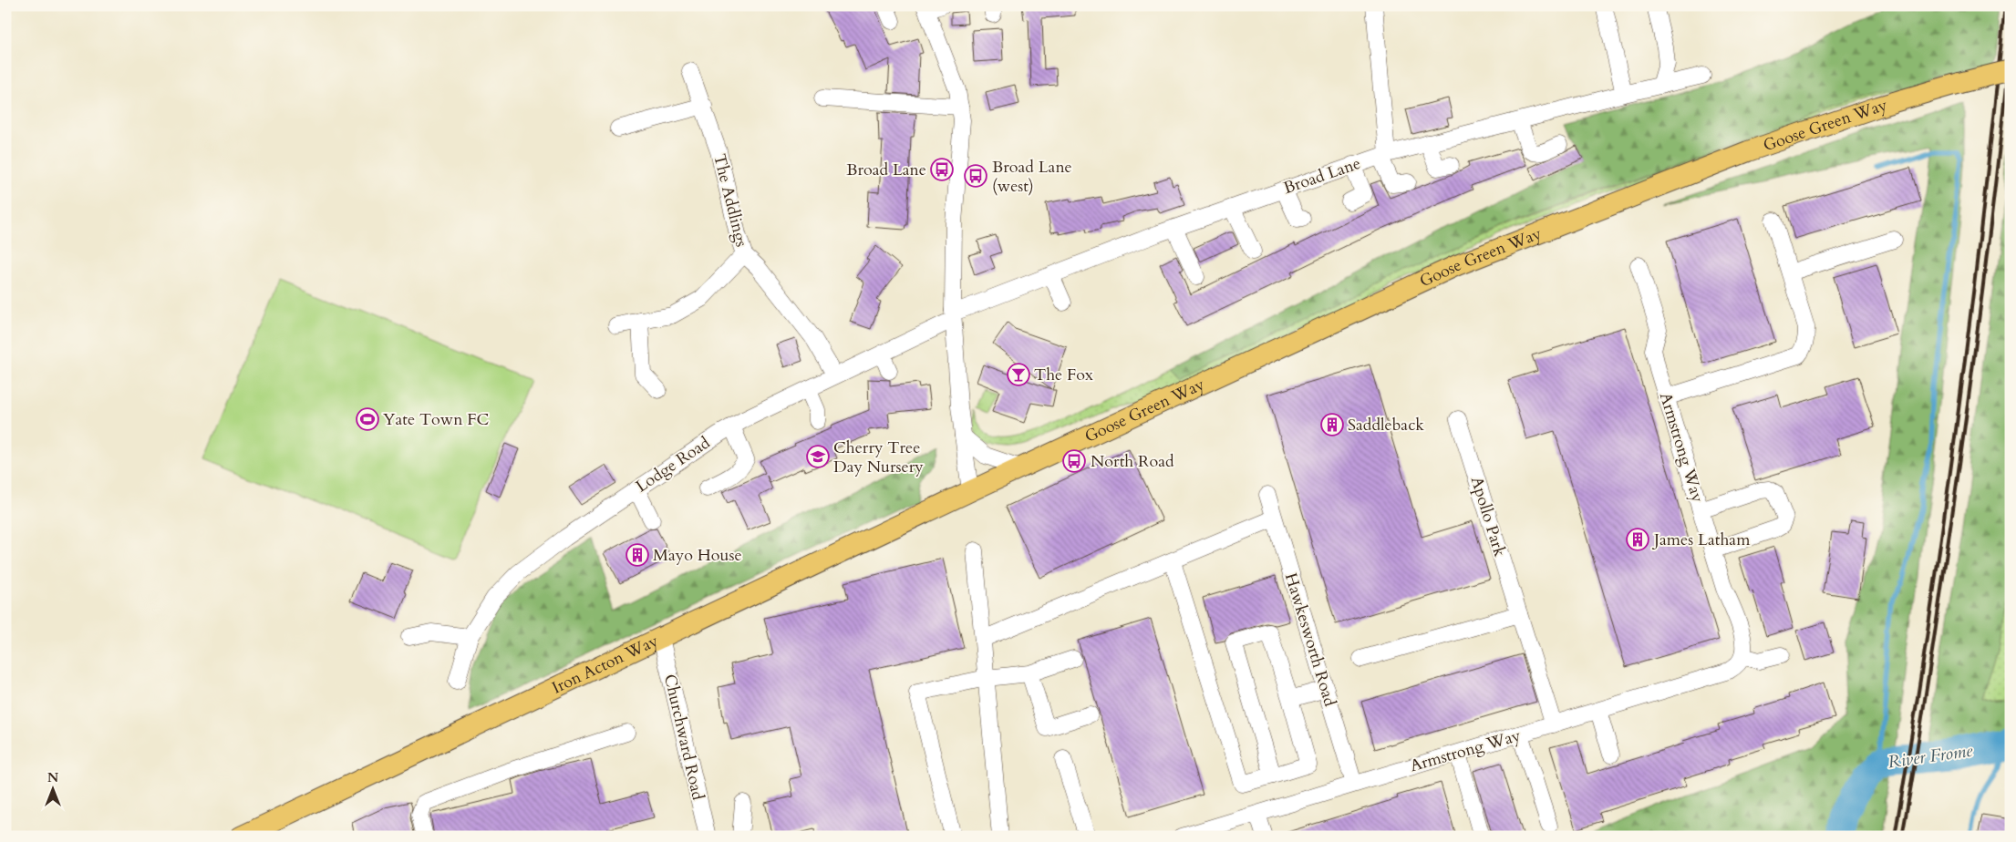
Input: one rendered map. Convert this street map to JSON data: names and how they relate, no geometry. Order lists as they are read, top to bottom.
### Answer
{
  "streets": {
    "main road": ["Goose Green Way", "Iron Acton Way"],
    "street": [
      "Broad Lane",
      "The Addlings",
      "Armstrong Way",
      "Lodge Road",
      "Apollo Park",
      "Hawkesworth Road",
      "Churchward Road"
    ]
  },
  "crossings": [
    ["Goose Green Way", "Iron Acton Way"],
    ["Broad Lane", "Lodge Road"],
    ["The Addlings", "Lodge Road"],
    ["Armstrong Way", "Apollo Park"],
    ["Armstrong Way", "Hawkesworth Road"],
    ["Iron Acton Way", "Churchward Road"]
  ],
  "water": ["River Frome"],
  "places": {
    "bus stop": ["Broad Lane", "Broad Lane (west)", "North Road"],
    "bar": ["The Fox"],
    "sports": ["Yate Town FC"],
    "building": ["Saddleback", "James Latham", "Mayo House"],
    "school or university": ["Cherry Tree Day Nursery"]
  },
  "north": "top"
}
